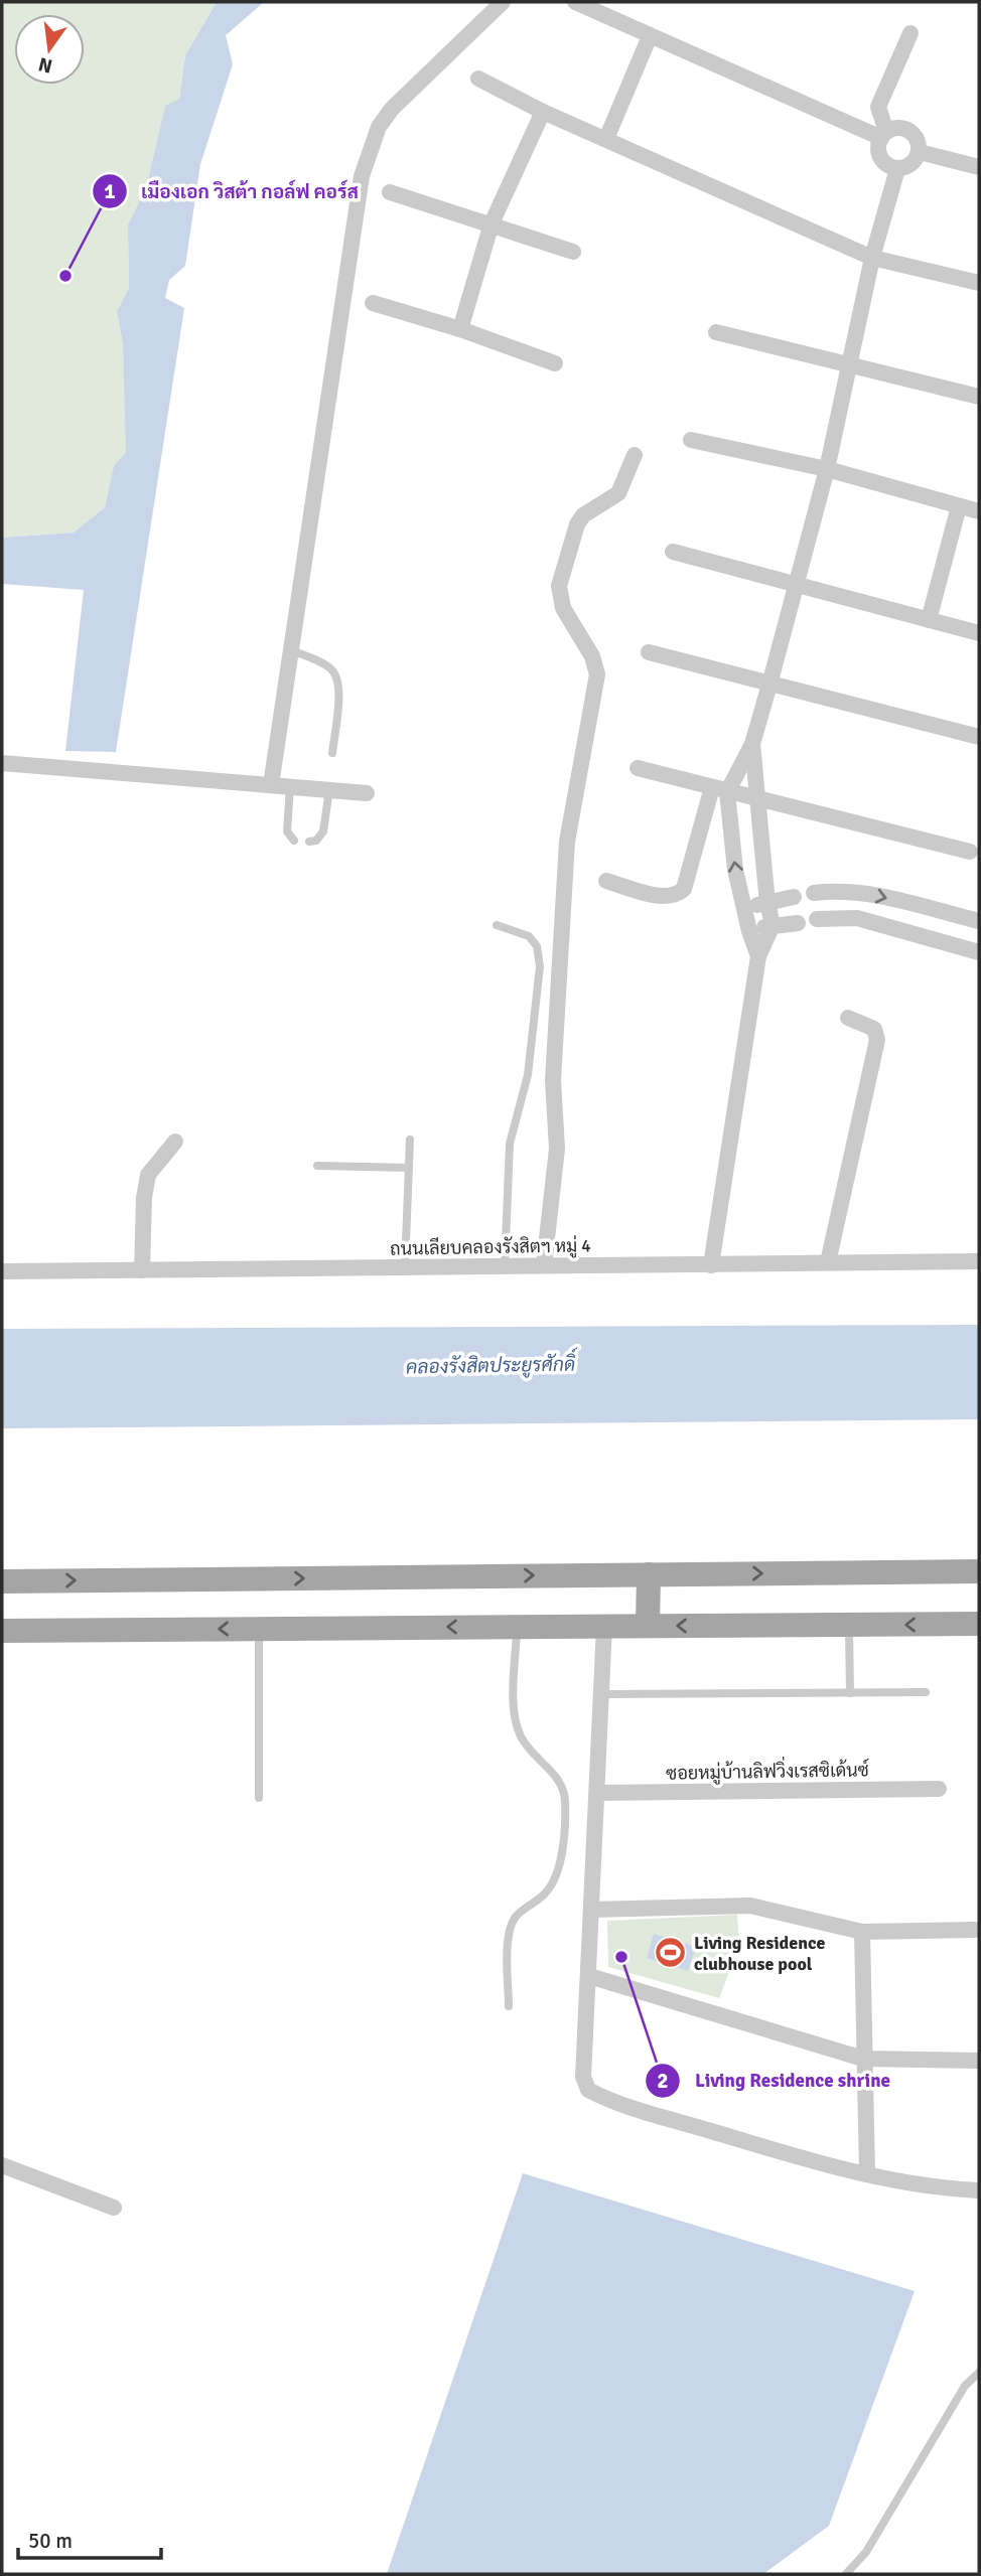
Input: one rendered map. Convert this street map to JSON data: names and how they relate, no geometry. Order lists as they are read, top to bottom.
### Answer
{
  "streets": {
    "street": ["ถนนเลียบคลองรังสิตฯ หมู่ 4", "ซอยหมู่บ้านลิฟวิ่งเรสซิเด้นซ์"]
  },
  "water": ["คลองรังสิตประยูรศักดิ์"],
  "places": {
    "other": ["เมืองเอก วิสต้า กอล์ฟ คอร์ส", "Living Residence shrine"],
    "sports": ["Living Residence clubhouse pool"]
  },
  "scale_bar": "50 m",
  "north": "bottom"
}
